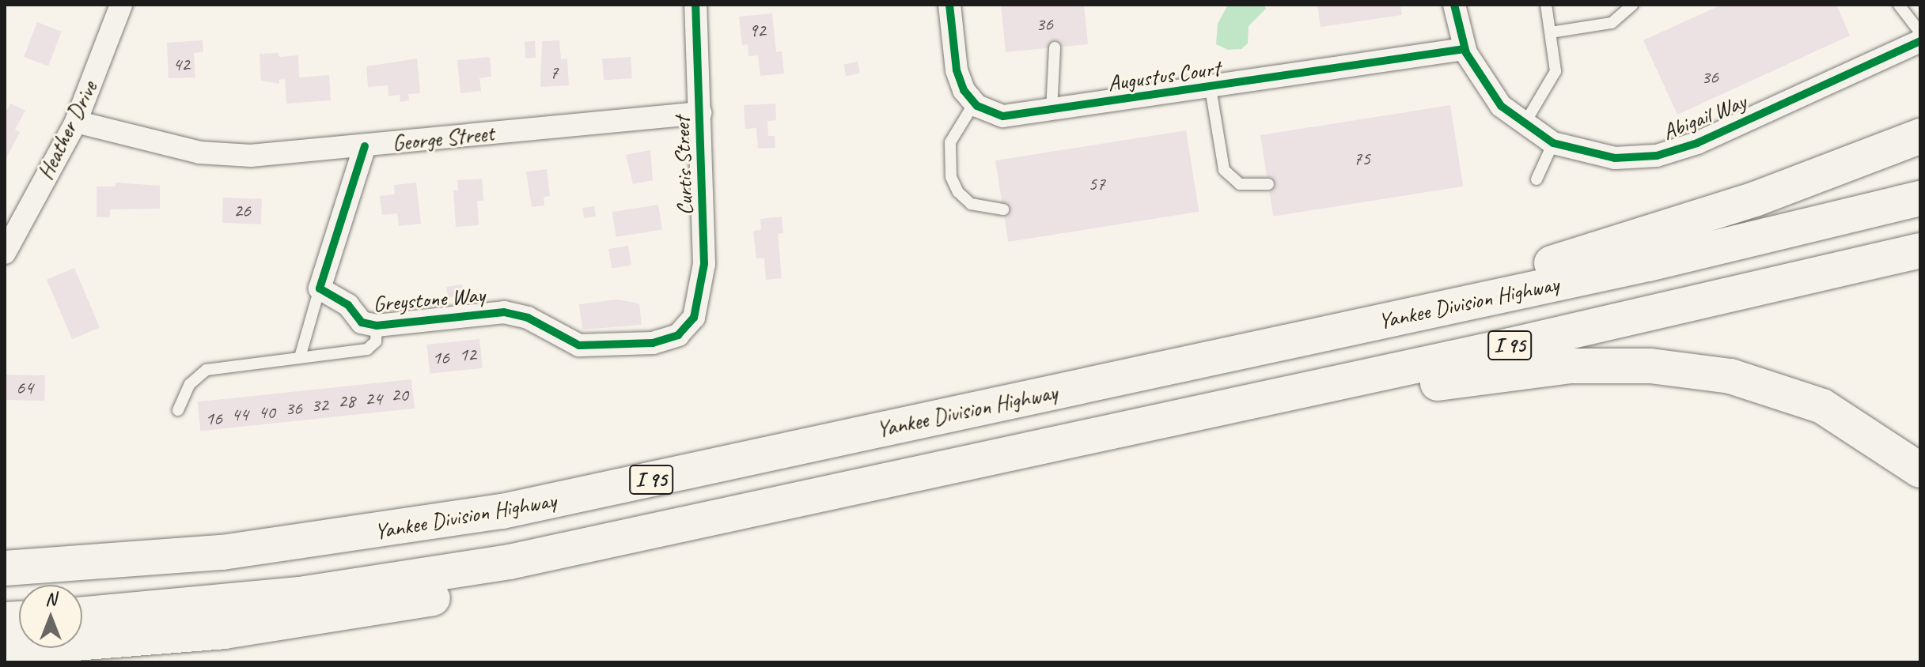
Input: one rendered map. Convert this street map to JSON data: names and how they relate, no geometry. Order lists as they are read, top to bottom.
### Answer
{
  "streets": {
    "highway": ["Yankee Division Highway", "I 95"],
    "street": [
      "Augustus Court",
      "Abigail Way",
      "Heather Drive",
      "George Street",
      "Curtis Street",
      "Greystone Way"
    ]
  },
  "crossings": [
    ["Augustus Court", "Abigail Way"],
    ["Heather Drive", "George Street"],
    ["George Street", "Curtis Street"],
    ["Curtis Street", "Greystone Way"]
  ],
  "house_numbers": [
    "36",
    "92",
    "42",
    "7",
    "36",
    "75",
    "57",
    "26",
    "12",
    "16",
    "64",
    "20",
    "24",
    "28",
    "32",
    "36",
    "40",
    "44",
    "16"
  ],
  "north": "top"
}
